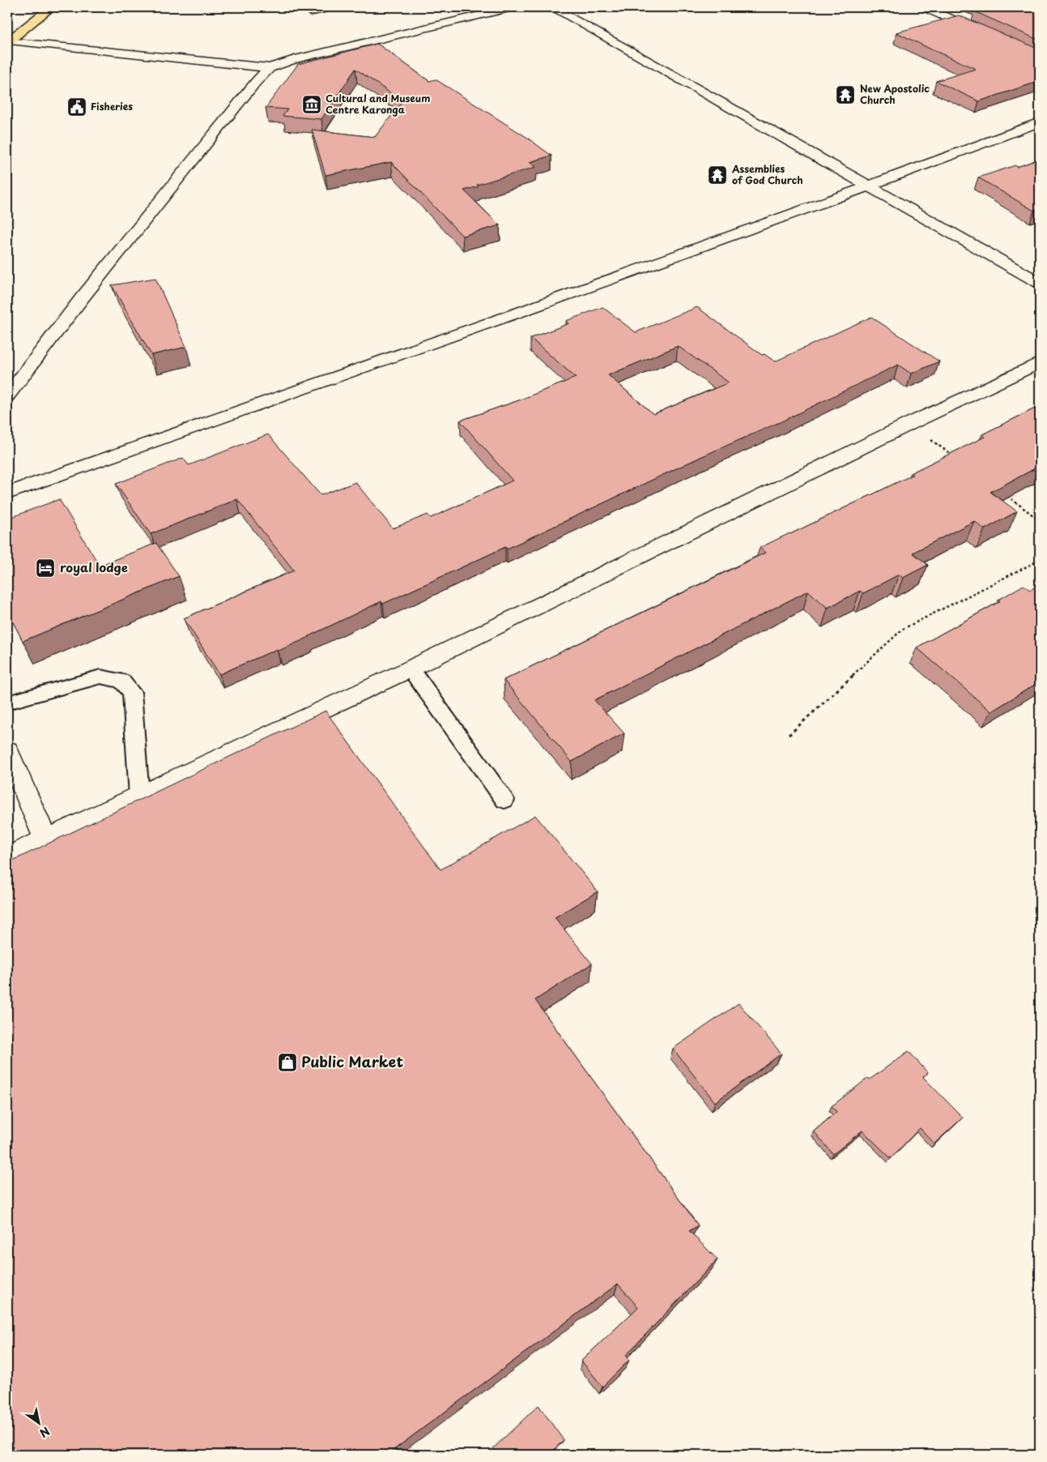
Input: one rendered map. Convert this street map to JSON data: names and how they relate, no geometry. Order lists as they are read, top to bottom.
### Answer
{
  "places": {
    "temple": ["New Apostolic Church", "Assemblies of God Church"],
    "museum": ["Cultural and Museum Centre Karonga"],
    "public building": ["Fisheries"],
    "hotel": ["royal lodge"],
    "shop": ["Public Market"]
  },
  "north": "bottom right"
}
